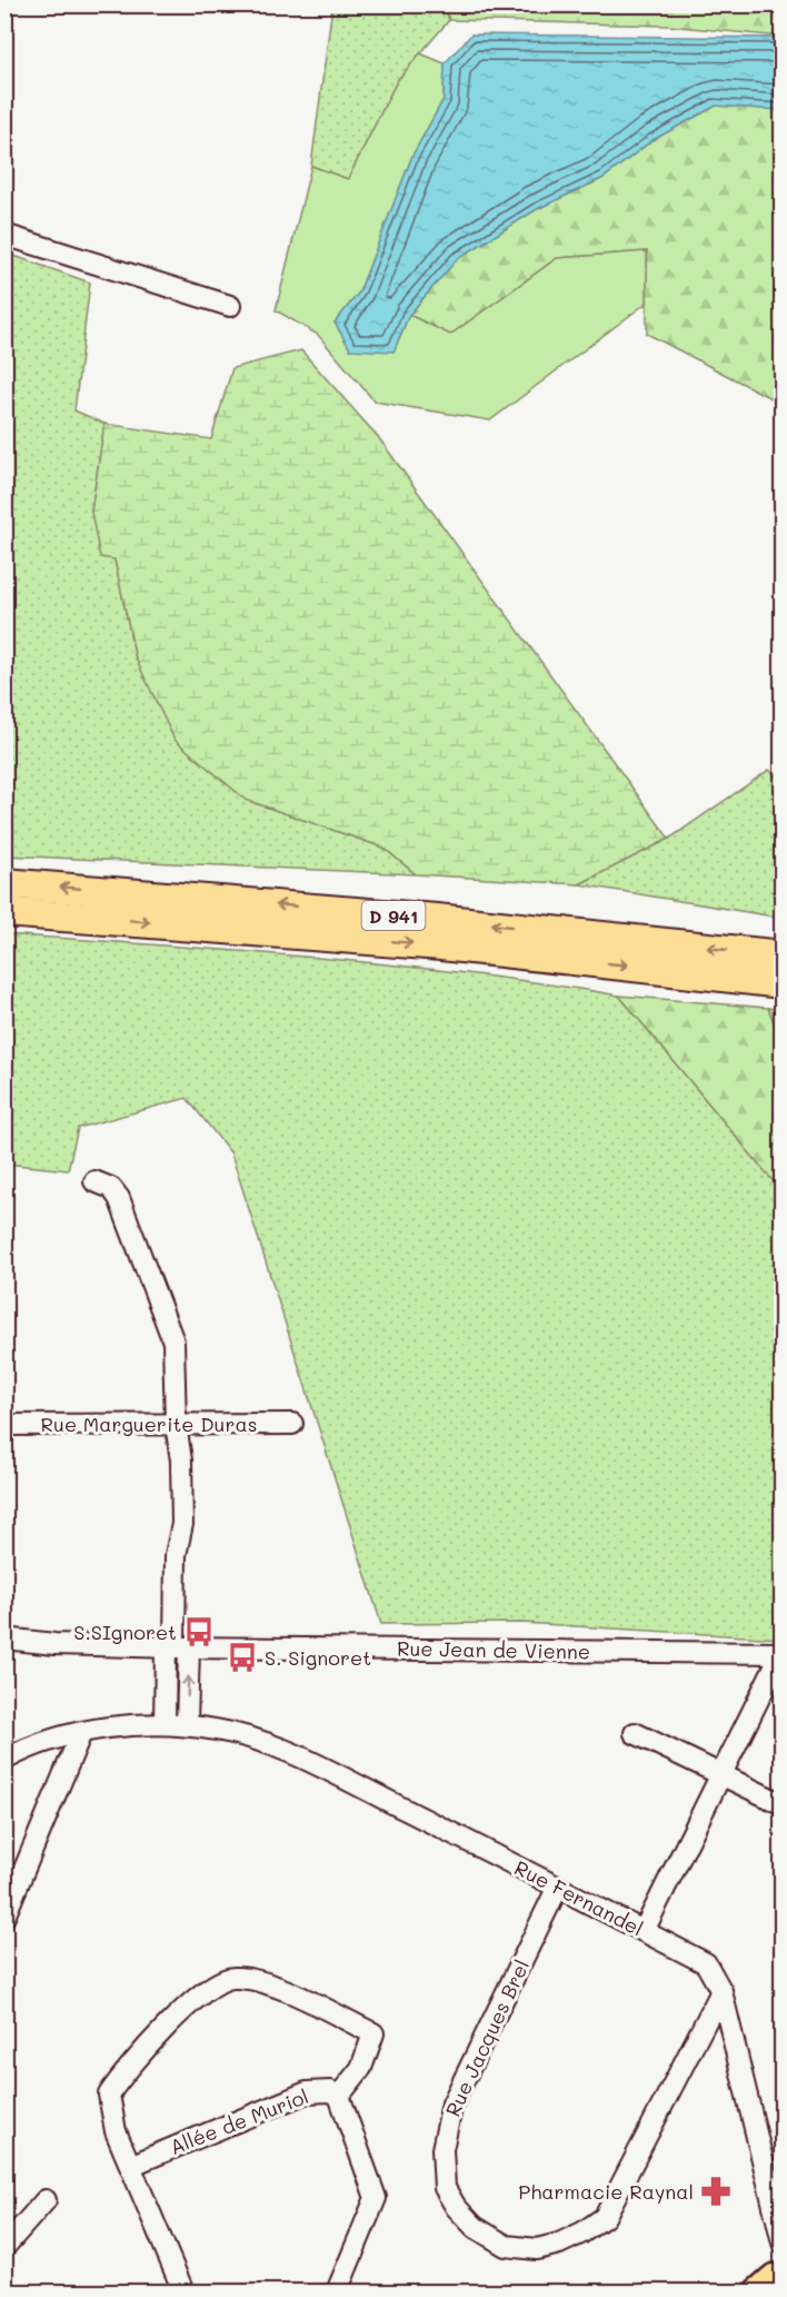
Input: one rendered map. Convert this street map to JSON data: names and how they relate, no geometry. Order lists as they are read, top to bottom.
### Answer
{
  "streets": {
    "highway": ["D 941"],
    "street": [
      "Rue Marguerite Duras",
      "Rue Jean de Vienne",
      "Rue Fernandel",
      "Rue Jacques Brel",
      "Allée de Muriol"
    ]
  },
  "crossings": [
    ["Rue Fernandel", "Rue Jacques Brel"]
  ],
  "places": {
    "bus stop": ["S.SIgnoret", "S. Signoret"],
    "pharmacy": ["Pharmacie Raynal"]
  }
}
